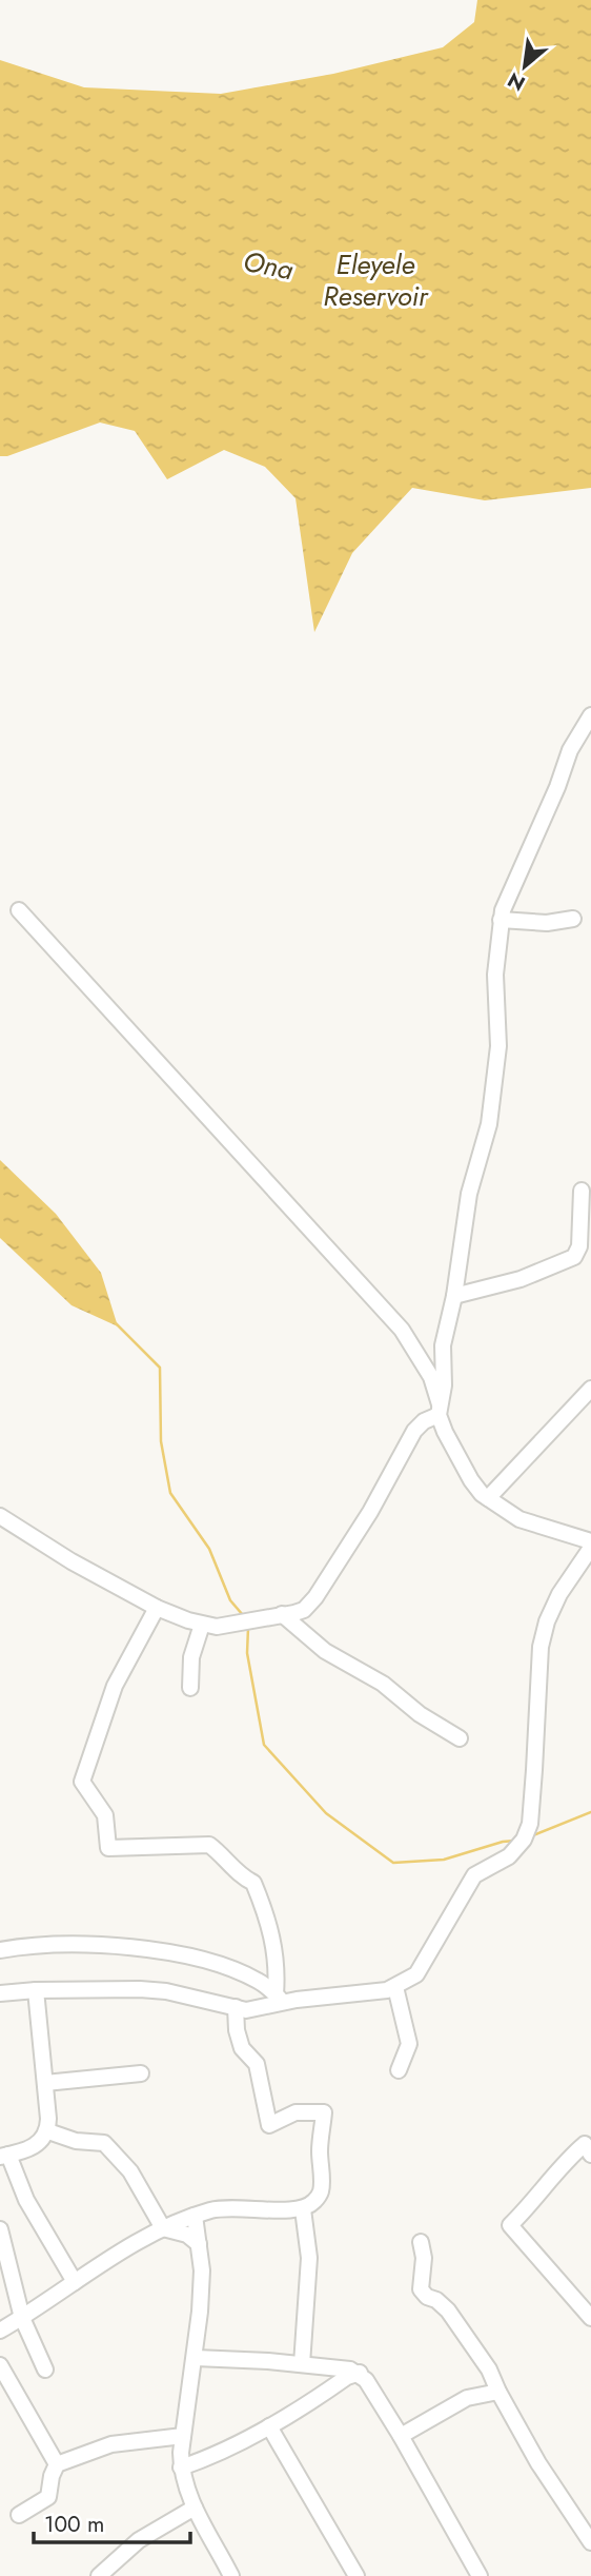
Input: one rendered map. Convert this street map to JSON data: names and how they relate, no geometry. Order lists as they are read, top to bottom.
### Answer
{
  "water": ["Eleyele Reservoir", "Ona"],
  "scale_bar": "100 m",
  "north": "bottom left"
}
